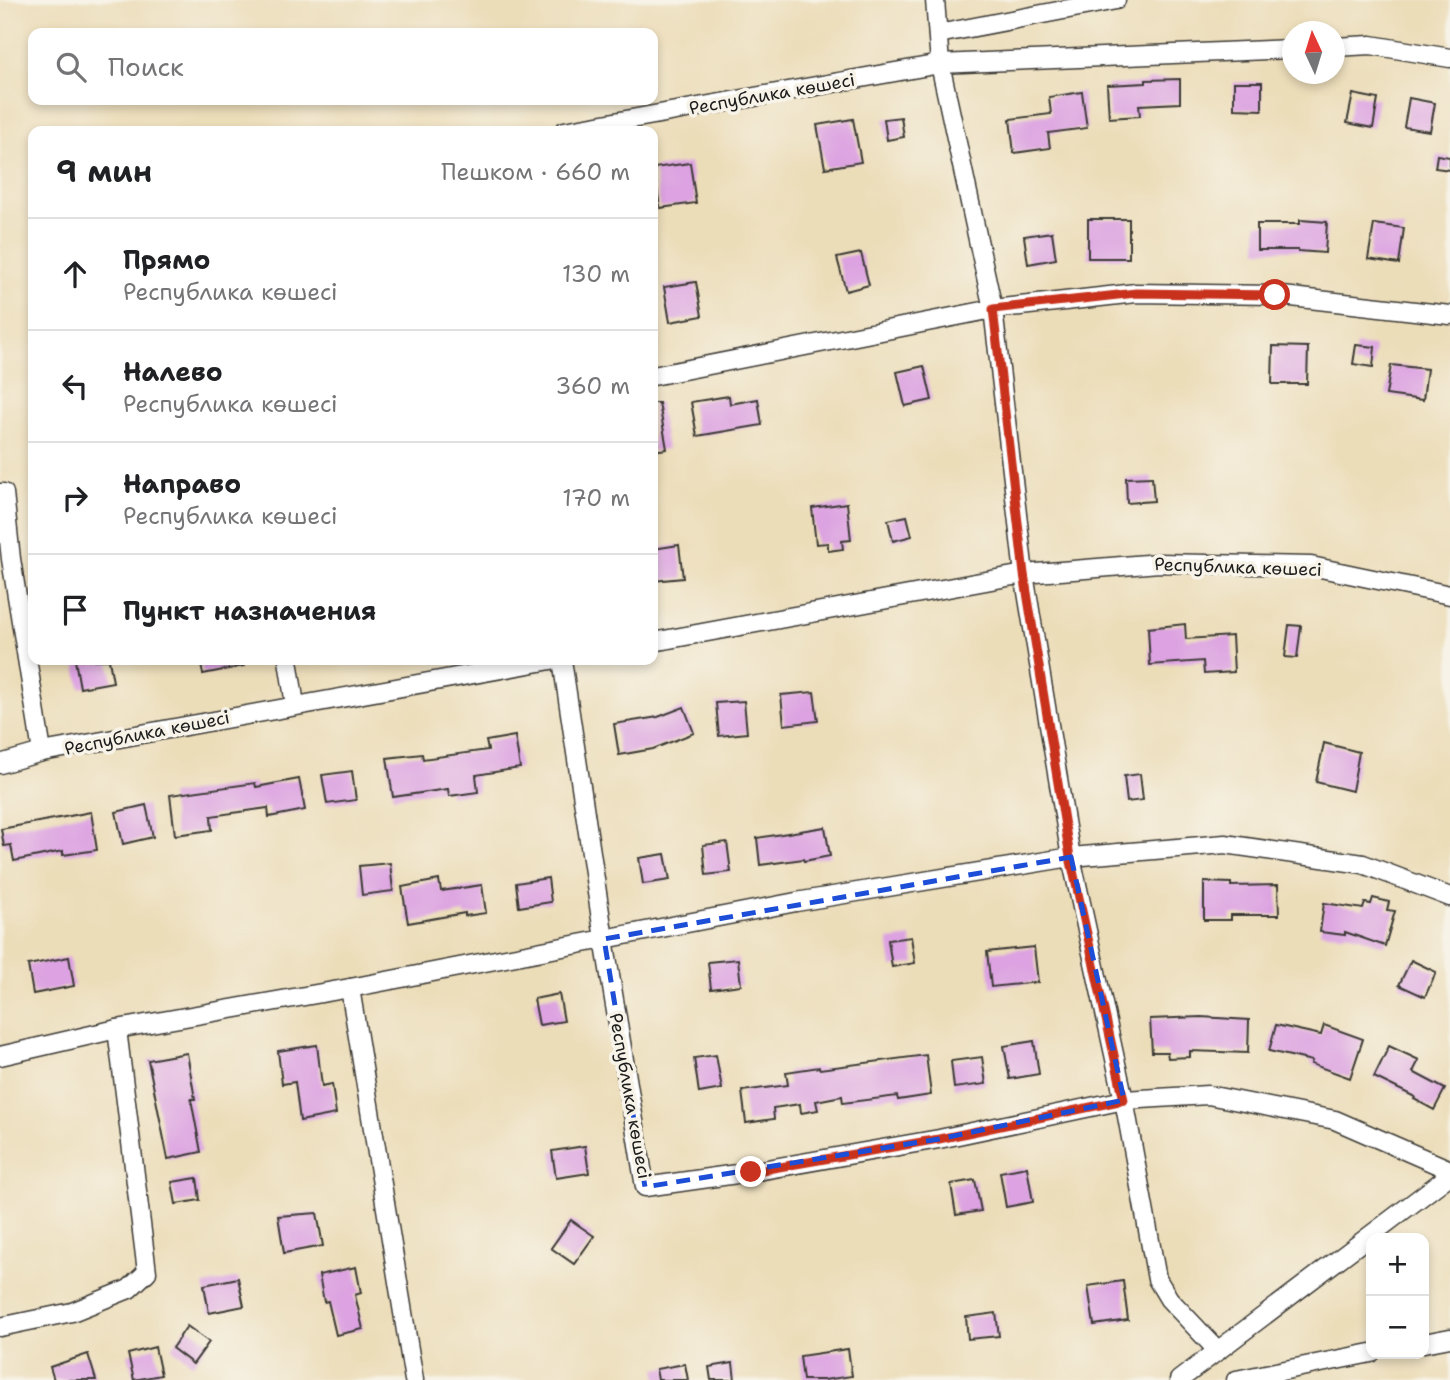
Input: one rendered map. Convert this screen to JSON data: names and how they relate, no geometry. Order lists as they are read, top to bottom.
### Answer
{
  "streets": {
    "street": ["Республика көшесі"]
  },
  "north": "top",
  "page": {
    "search": "Поиск",
    "heading": ["9 мин", "Пешком · 660 m"],
    "list": [
      ["Прямо", "Республика көшесі", "130 m"],
      ["Налево", "Республика көшесі", "360 m"],
      ["Направо", "Республика көшесі", "170 m"],
      "Пункт назначения"
    ],
    "map_buttons": ["+", "−"]
  }
}
